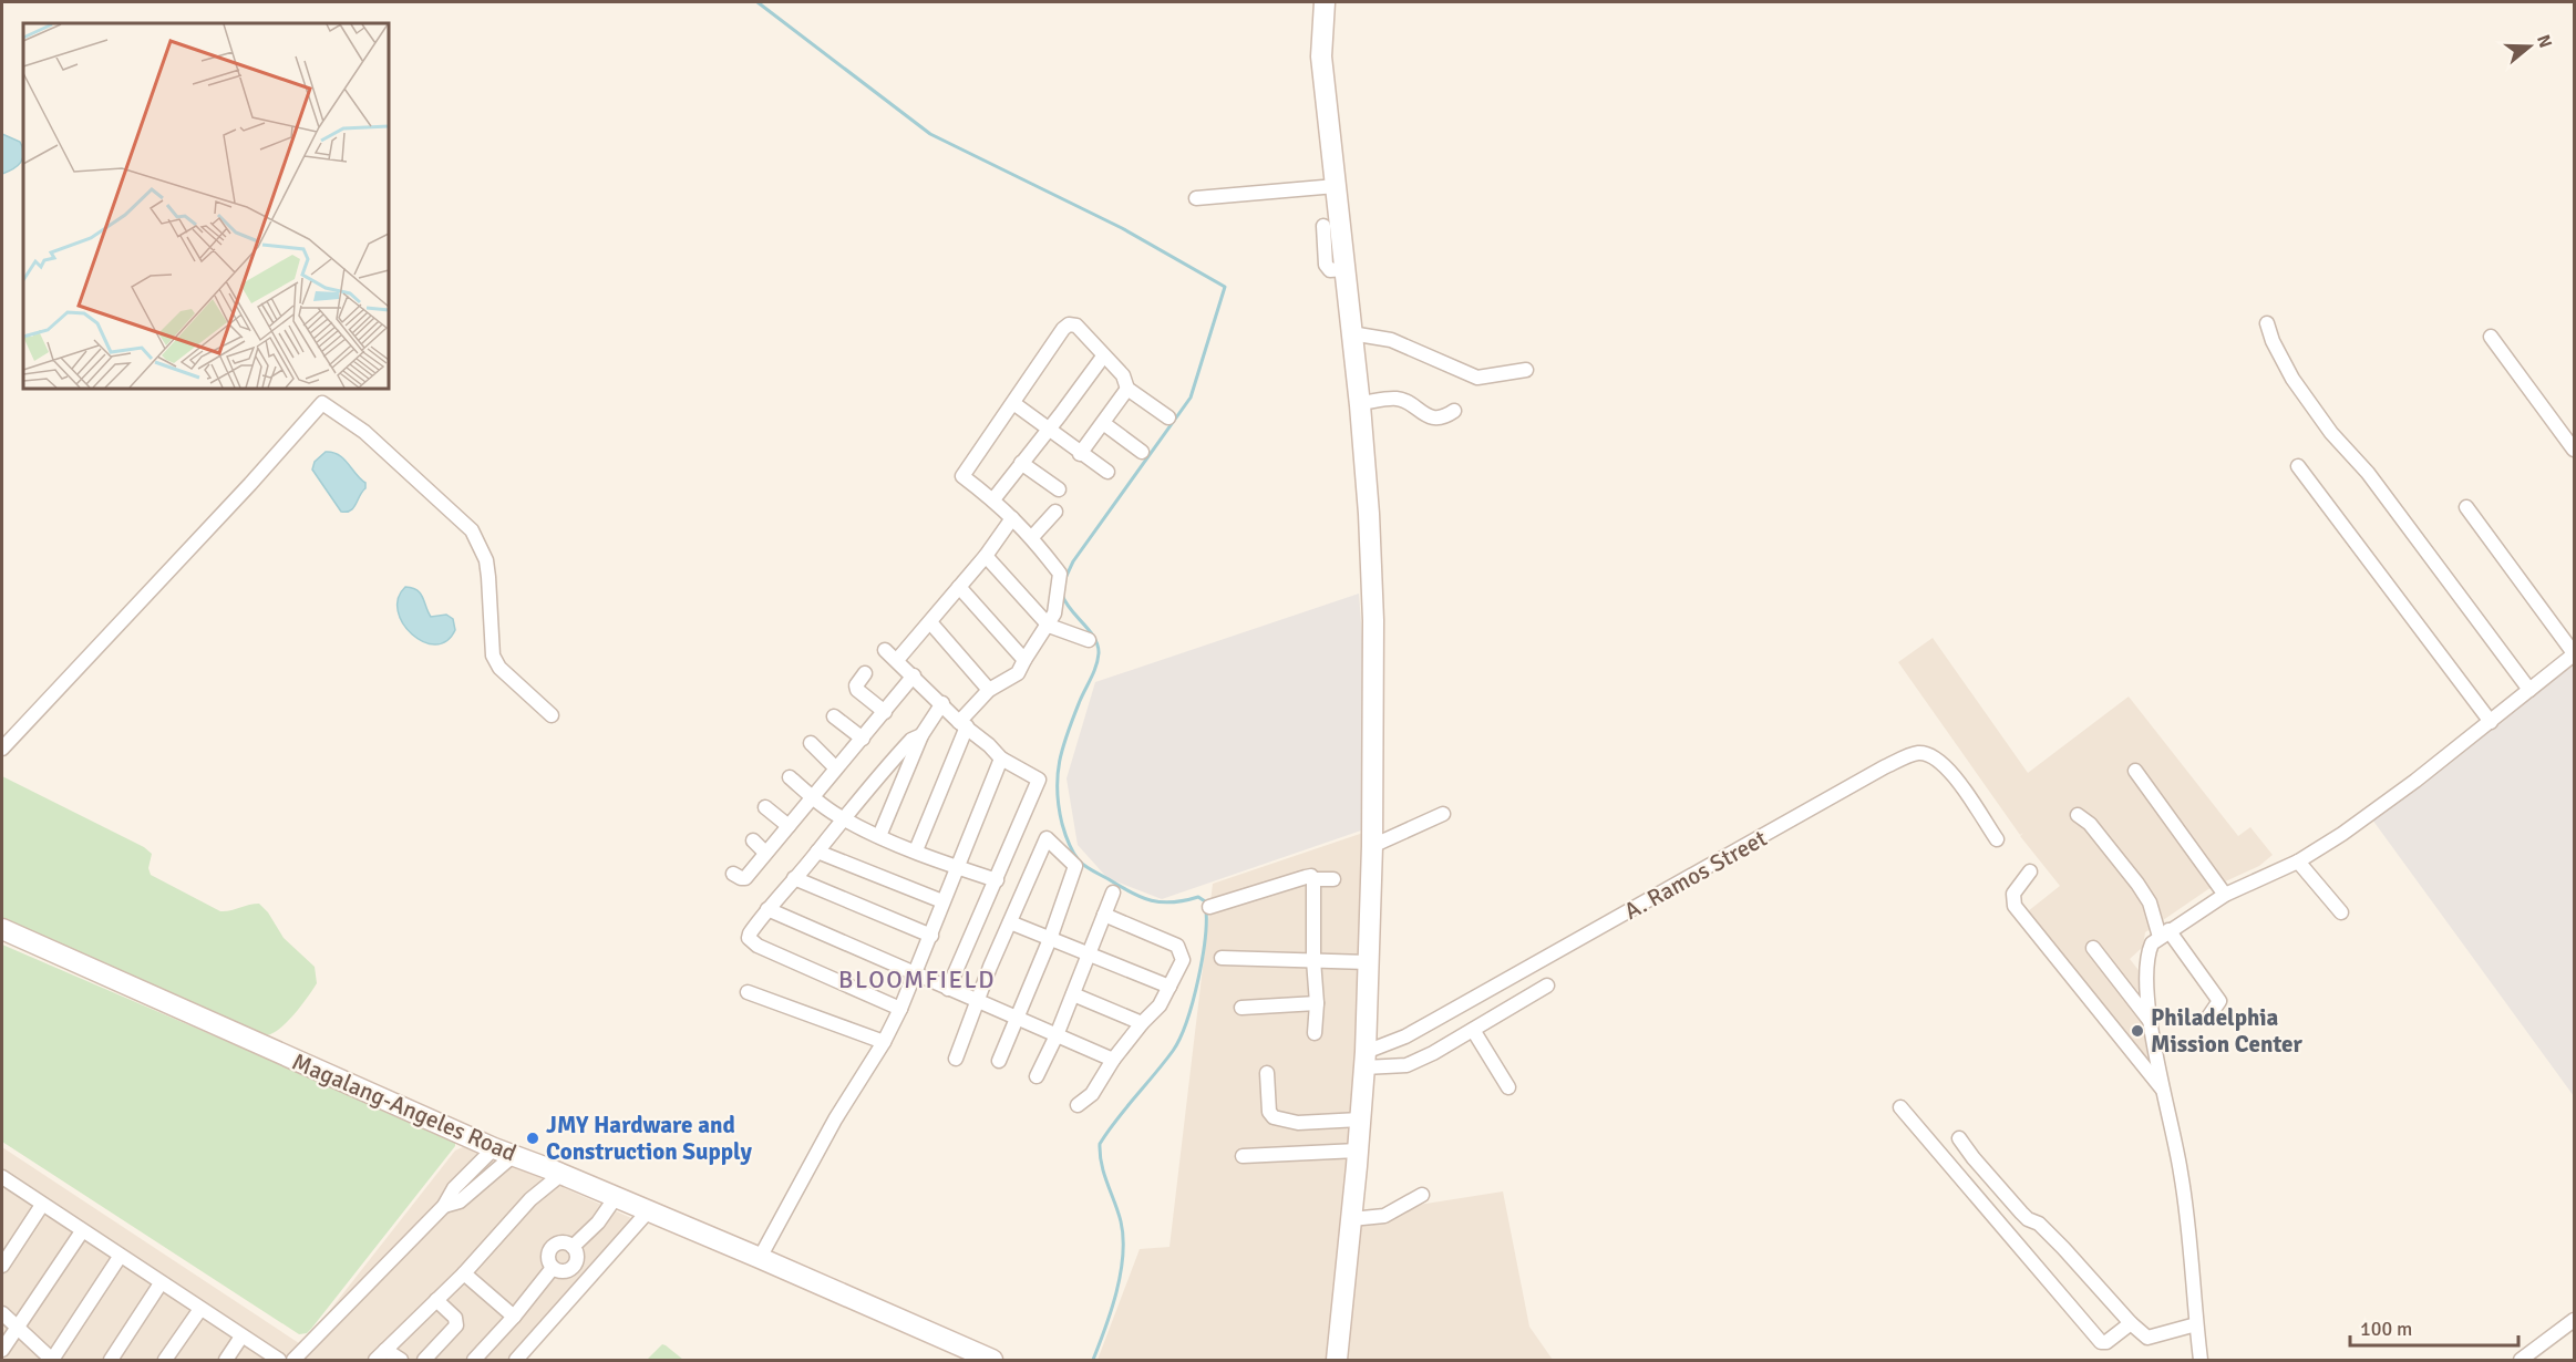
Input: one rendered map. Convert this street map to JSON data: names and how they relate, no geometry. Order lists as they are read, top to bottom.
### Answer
{
  "streets": {
    "street": ["A. Ramos Street", "Magalang-Angeles Road"]
  },
  "districts": ["BLOOMFIELD"],
  "places": ["Philadelphia Mission Center", "JMY Hardware and Construction Supply"],
  "scale_bar": "100 m",
  "north": "right"
}
